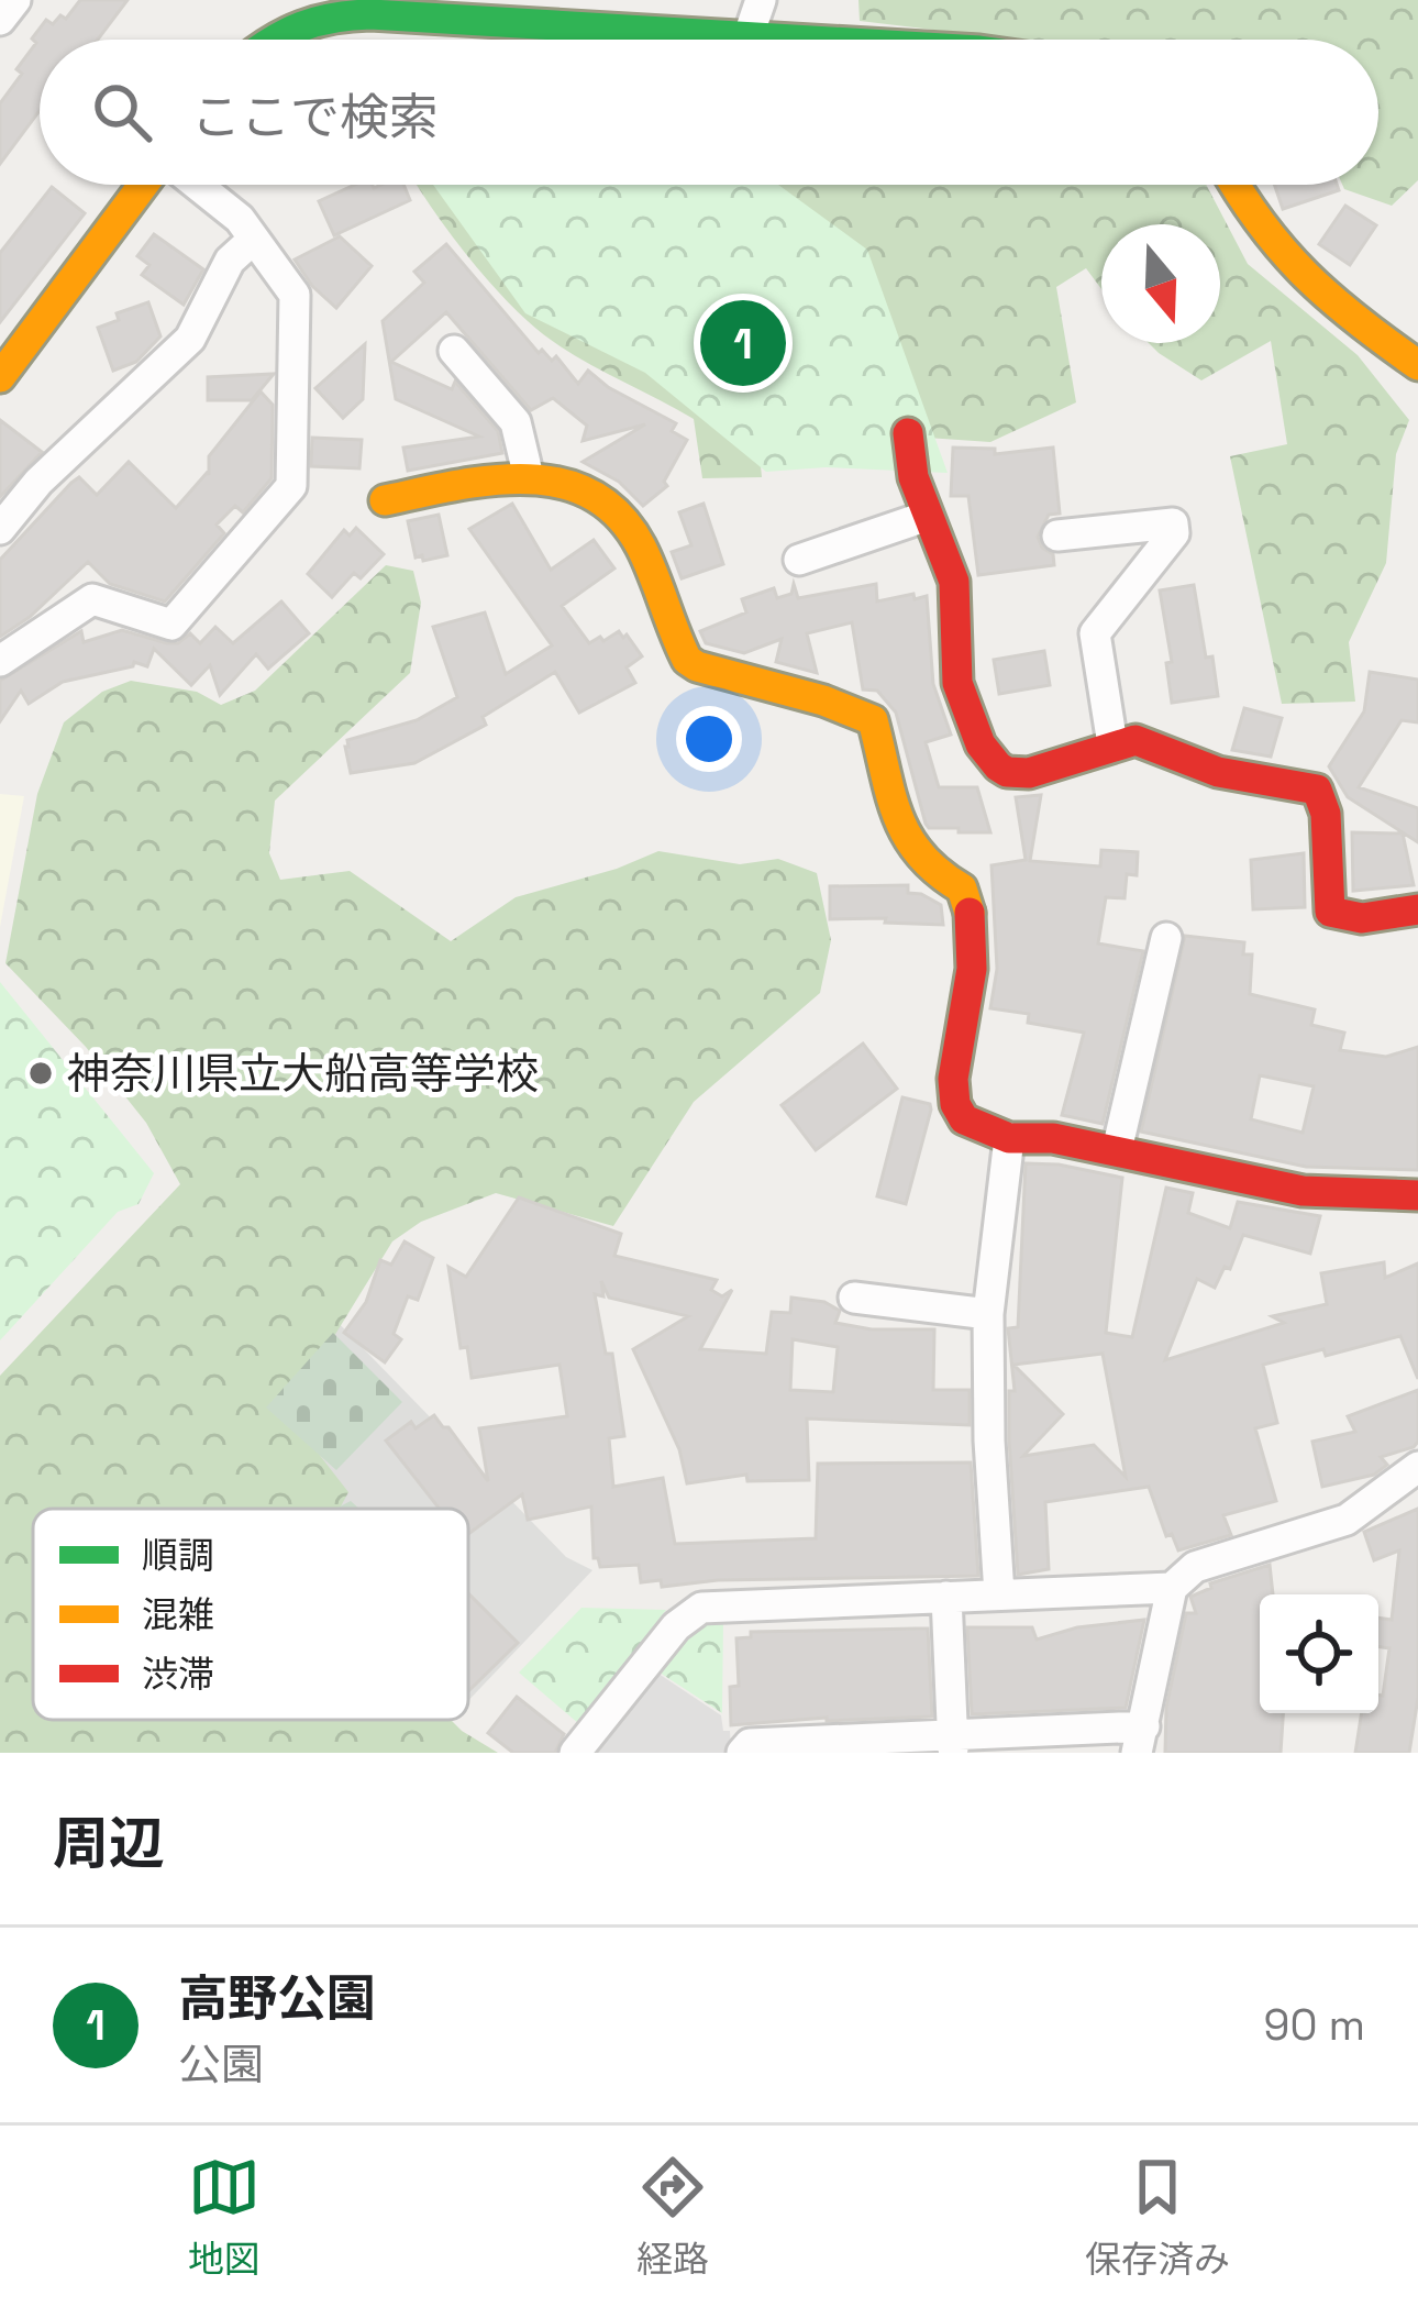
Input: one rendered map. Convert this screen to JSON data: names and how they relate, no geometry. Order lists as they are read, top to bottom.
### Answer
{
  "places": ["神奈川県立大船高等学校"],
  "legend": ["順調", "混雑", "渋滞"],
  "north": "bottom",
  "page": {
    "search": "ここで検索",
    "pins": "1",
    "heading": "周辺",
    "list": [
      {
        "mark": "1",
        "name": "高野公園",
        "note": "公園",
        "value": "90 m"
      }
    ],
    "nav": ["地図", "経路", "保存済み"]
  }
}
